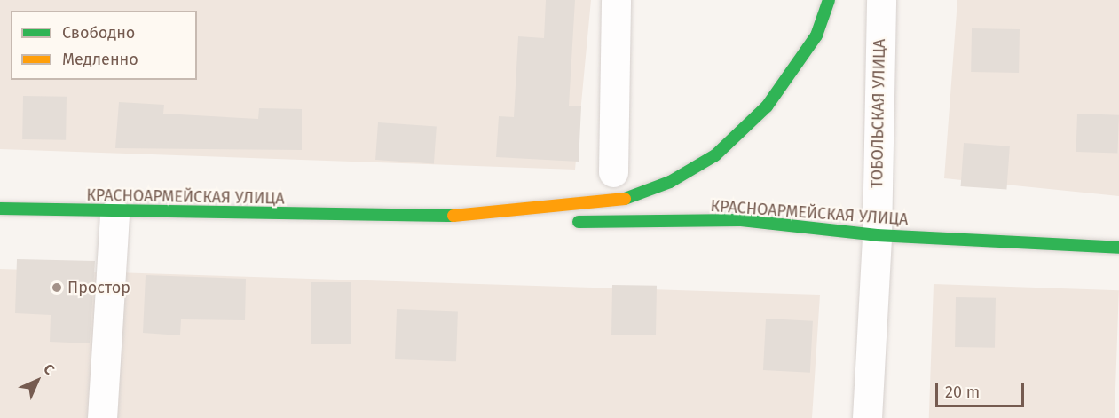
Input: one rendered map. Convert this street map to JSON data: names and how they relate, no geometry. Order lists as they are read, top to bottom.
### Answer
{
  "streets": {
    "street": ["ТОБОЛЬСКАЯ УЛИЦА", "КРАСНОАРМЕЙСКАЯ УЛИЦА"]
  },
  "crossings": [
    ["ТОБОЛЬСКАЯ УЛИЦА", "КРАСНОАРМЕЙСКАЯ УЛИЦА"]
  ],
  "places": ["Простор"],
  "legend": ["Свободно", "Медленно"],
  "scale_bar": "20 m",
  "north": "top right"
}
